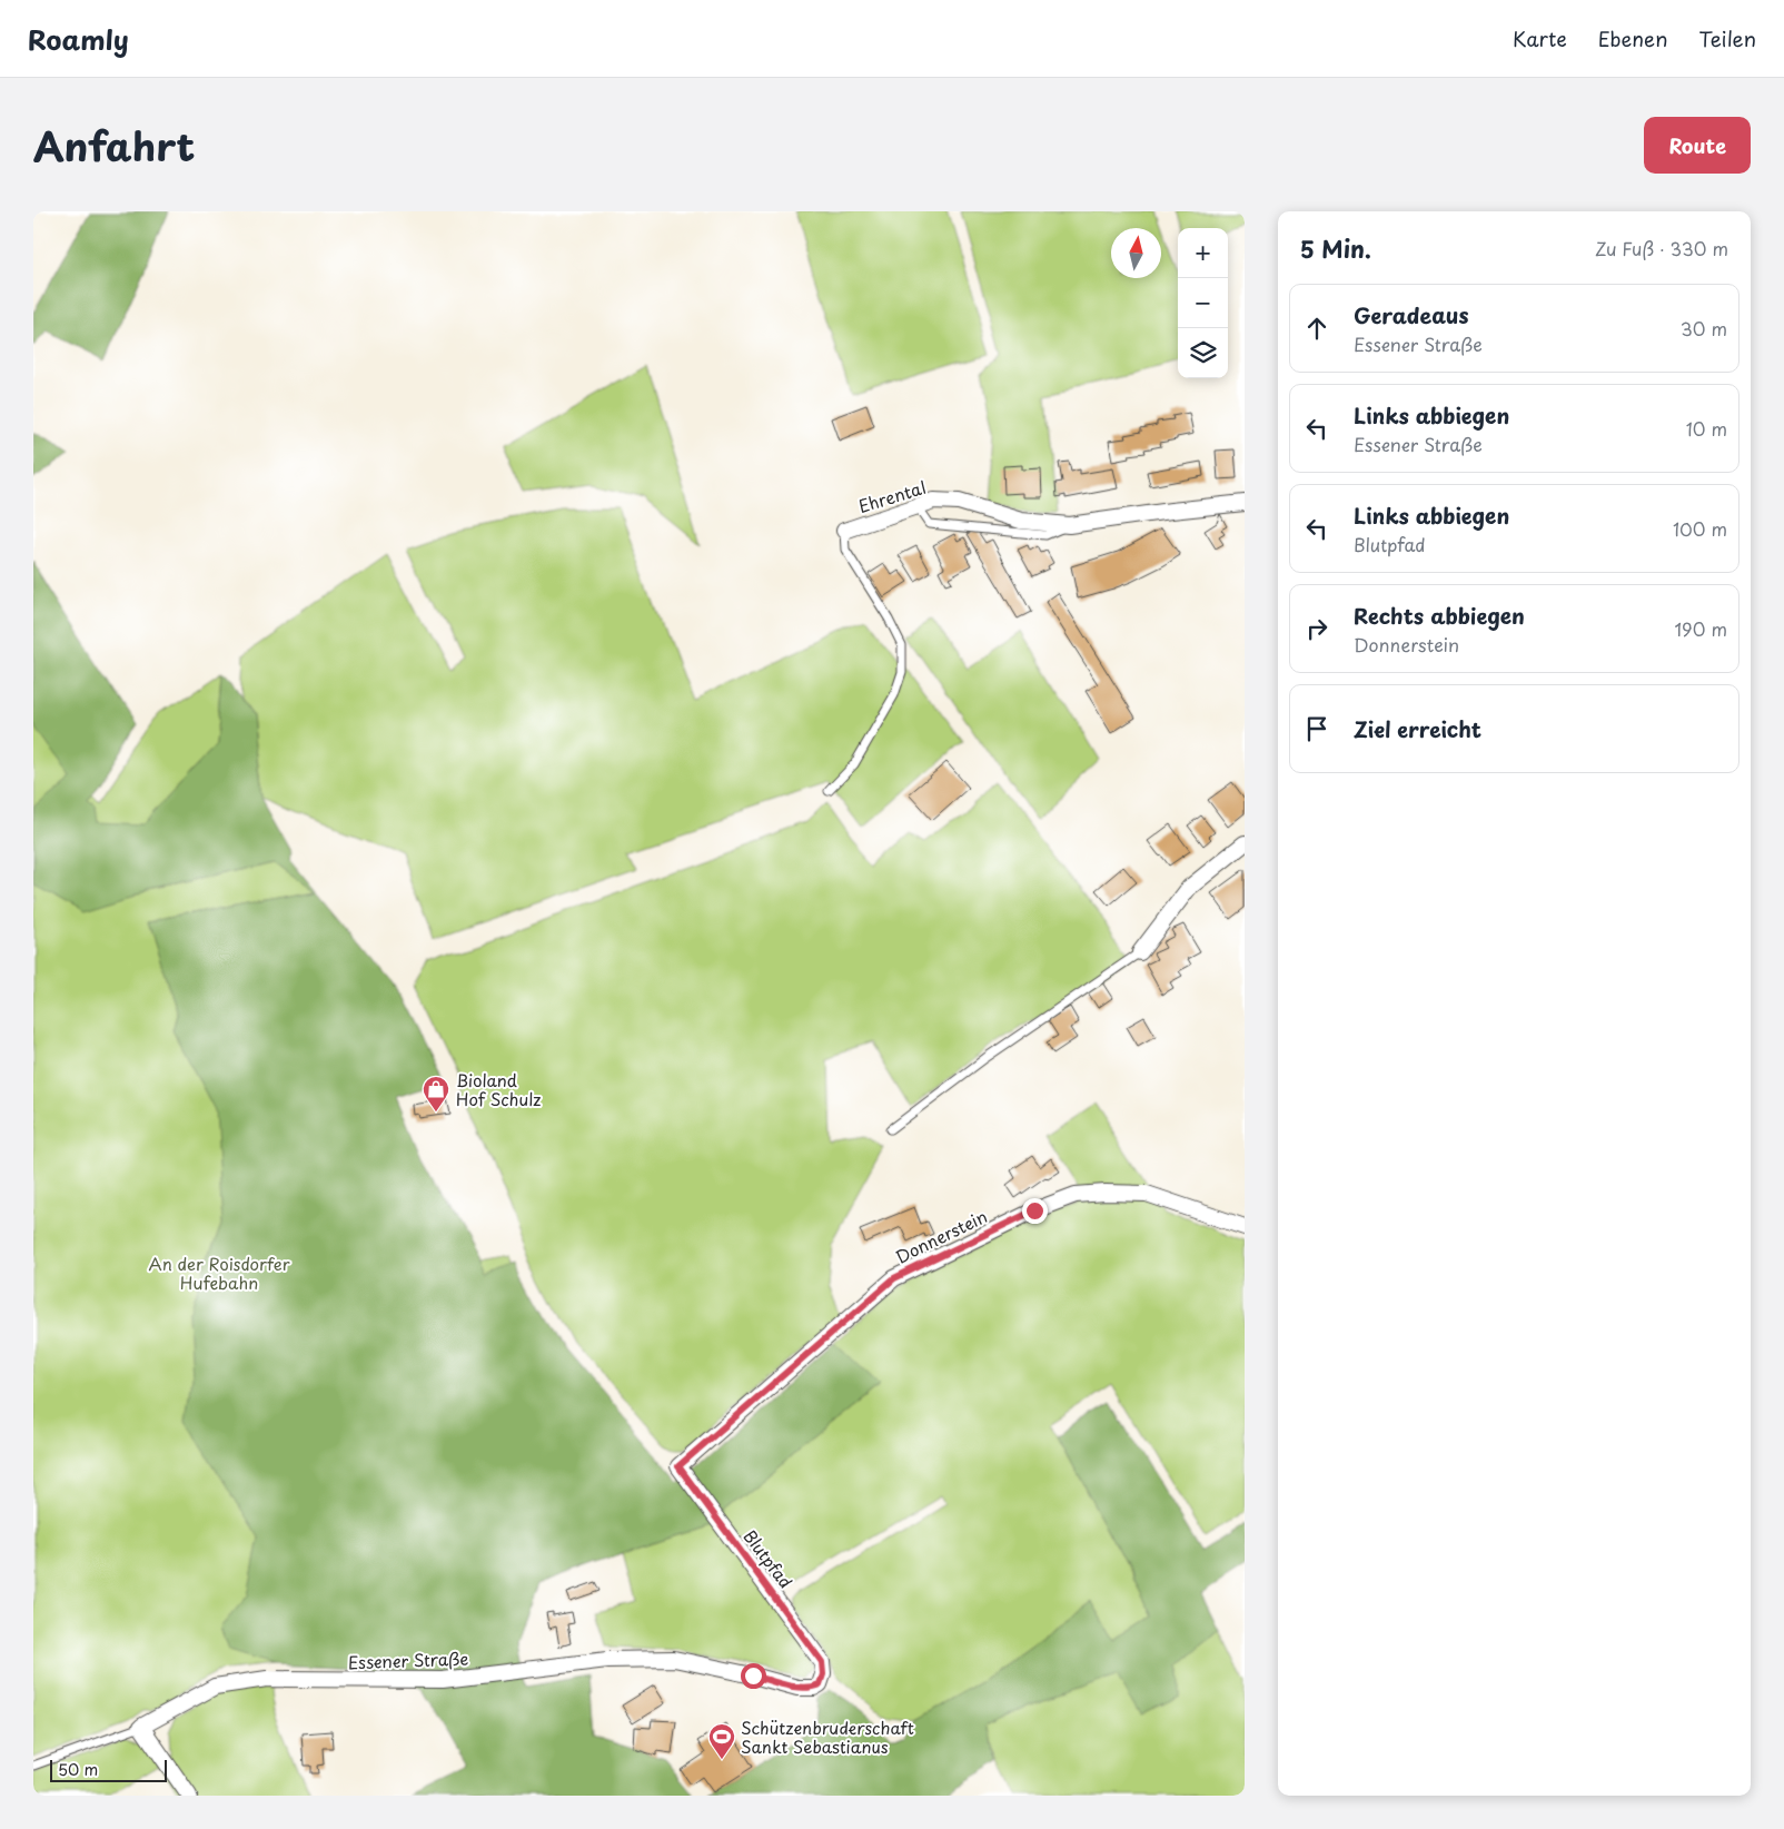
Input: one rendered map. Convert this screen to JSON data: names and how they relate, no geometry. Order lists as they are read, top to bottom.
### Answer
{
  "streets": {
    "street": [
      "Ehrental",
      "Donnerstein",
      "Blutpfad",
      "Essener Straße"
    ]
  },
  "crossings": [
    ["Donnerstein", "Blutpfad"],
    ["Blutpfad", "Essener Straße"]
  ],
  "parks": ["An der Roisdorfer Hufebahn"],
  "places": {
    "shop": ["Bioland Hof Schulz"],
    "sports": ["Schützenbruderschaft Sankt Sebastianus"]
  },
  "scale_bar": "50 m",
  "north": "top",
  "page": {
    "header": "Roamly",
    "nav": ["Karte", "Ebenen", "Teilen"],
    "title": "Anfahrt",
    "buttons": "Route",
    "heading": ["5 Min.", "Zu Fuß · 330 m"],
    "map_buttons": ["+", "−"],
    "list": [
      ["Geradeaus", "Essener Straße", "30 m"],
      ["Links abbiegen", "Essener Straße", "10 m"],
      ["Links abbiegen", "Blutpfad", "100 m"],
      ["Rechts abbiegen", "Donnerstein", "190 m"],
      "Ziel erreicht"
    ],
    "scale": "50 m"
  }
}
